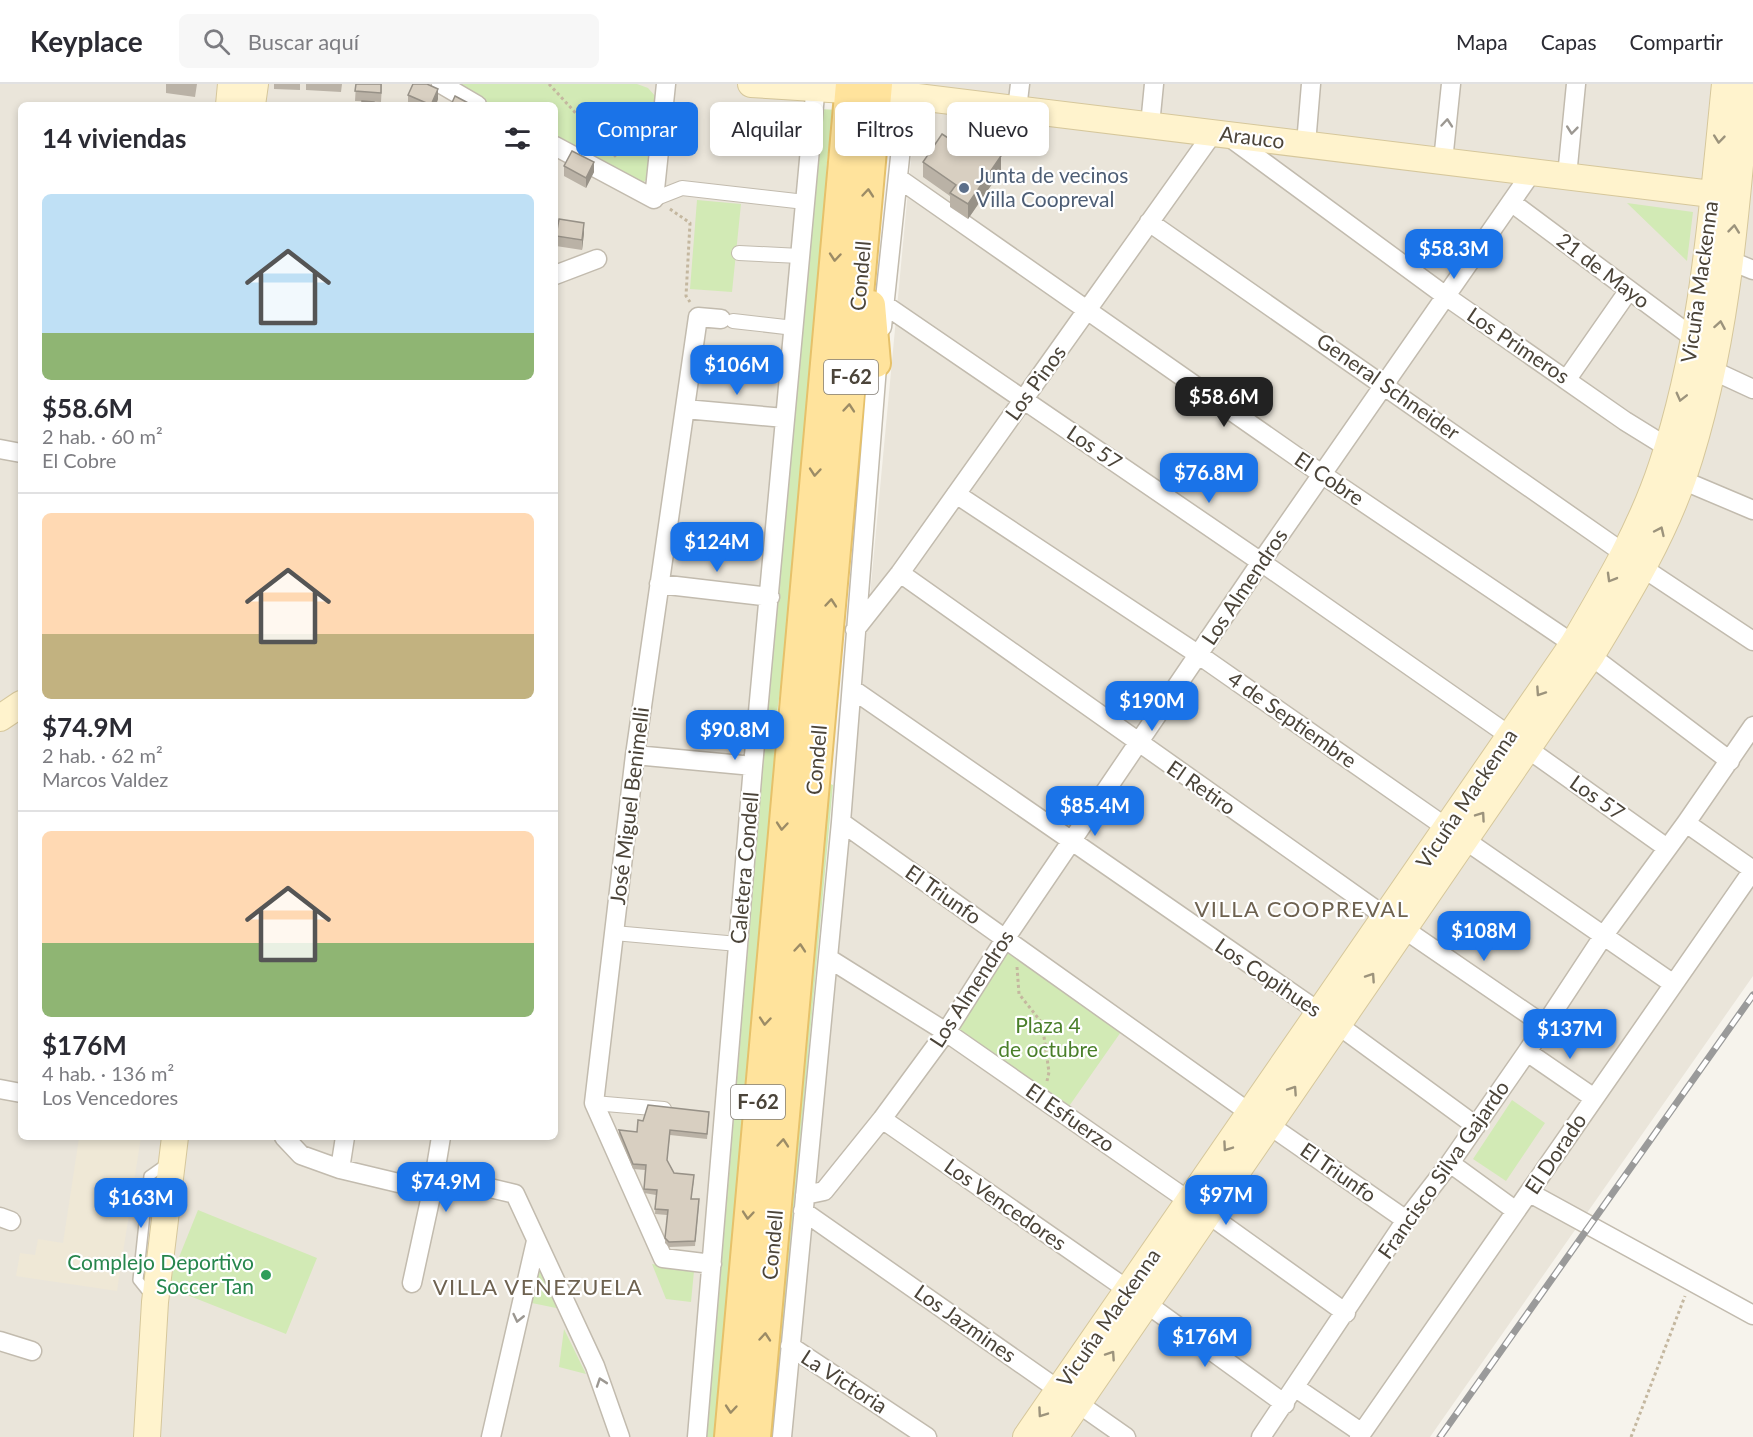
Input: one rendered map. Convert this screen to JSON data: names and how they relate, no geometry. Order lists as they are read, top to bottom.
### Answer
{
  "streets": {
    "main road": [
      "Arauco",
      "Condell",
      "Vicuña Mackenna",
      "F-62"
    ],
    "street": [
      "21 de Mayo",
      "Los Primeros",
      "Los Pinos",
      "General Schneider",
      "Los 57",
      "El Cobre",
      "Los Almendros",
      "4 de Septiembre",
      "El Retiro",
      "José Miguel Benimelli",
      "Caletera Condell",
      "El Triunfo",
      "Los Copihues",
      "El Esfuerzo",
      "El Dorado",
      "Francisco Silva Gajardo",
      "Los Vencedores",
      "Los Jazmines",
      "La Victoria"
    ]
  },
  "crossings": [
    ["Arauco", "Condell"],
    ["Arauco", "Vicuña Mackenna"],
    ["Arauco", "Los Primeros"],
    ["Arauco", "Los Pinos"],
    ["Arauco", "Los Almendros"],
    ["Arauco", "Caletera Condell"],
    ["21 de Mayo", "Vicuña Mackenna"],
    ["21 de Mayo", "Los Almendros"],
    ["Vicuña Mackenna", "Los Primeros"],
    ["Vicuña Mackenna", "General Schneider"],
    ["Vicuña Mackenna", "Los 57"],
    ["Vicuña Mackenna", "El Cobre"],
    ["Vicuña Mackenna", "4 de Septiembre"],
    ["Vicuña Mackenna", "El Retiro"],
    ["Vicuña Mackenna", "El Triunfo"],
    ["Vicuña Mackenna", "Los Copihues"],
    ["Vicuña Mackenna", "El Esfuerzo"],
    ["Vicuña Mackenna", "Los Vencedores"],
    ["Vicuña Mackenna", "Los Jazmines"],
    ["Los Primeros", "Los Pinos"],
    ["Los Primeros", "Los Almendros"],
    ["Los Pinos", "General Schneider"],
    ["Los Pinos", "Los 57"],
    ["Los Pinos", "El Cobre"],
    ["Los Pinos", "4 de Septiembre"],
    ["Los Pinos", "El Retiro"],
    ["General Schneider", "Los Almendros"],
    ["Los 57", "Los Almendros"],
    ["Los 57", "Francisco Silva Gajardo"],
    ["El Cobre", "Los Almendros"],
    ["El Cobre", "Francisco Silva Gajardo"],
    ["Los Almendros", "4 de Septiembre"],
    ["Los Almendros", "El Retiro"],
    ["Los Almendros", "El Triunfo"],
    ["Los Almendros", "Los Copihues"],
    ["Los Almendros", "El Esfuerzo"],
    ["Los Almendros", "Los Vencedores"],
    ["Los Almendros", "Los Jazmines"],
    ["4 de Septiembre", "El Dorado"],
    ["4 de Septiembre", "Francisco Silva Gajardo"],
    ["El Retiro", "Francisco Silva Gajardo"],
    ["El Triunfo", "Francisco Silva Gajardo"],
    ["Los Copihues", "Francisco Silva Gajardo"],
    ["El Esfuerzo", "Francisco Silva Gajardo"],
    ["Francisco Silva Gajardo", "Los Vencedores"]
  ],
  "districts": ["VILLA COOPREVAL", "VILLA VENEZUELA"],
  "parks": ["Plaza 4 de octubre"],
  "places": ["Junta de vecinos Villa Coopreval", "Complejo Deportivo Soccer Tan"],
  "page": {
    "header": "Keyplace",
    "search": "Buscar aquí",
    "nav": ["Mapa", "Capas", "Compartir"],
    "chip": [
      "Comprar",
      "Alquilar",
      "Filtros",
      "Nuevo"
    ],
    "heading": "14 viviendas",
    "list": [
      {
        "name": "$58.6M",
        "note": "2 hab. · 60 m² · El Cobre"
      },
      {
        "name": "$74.9M",
        "note": "2 hab. · 62 m² · Marcos Valdez"
      },
      {
        "name": "$176M",
        "note": "4 hab. · 136 m² · Los Vencedores"
      }
    ],
    "price": [
      "$58.3M",
      "$106M",
      "$58.6M",
      "$76.8M",
      "$124M",
      "$190M",
      "$90.8M",
      "$85.4M",
      "$108M",
      "$137M",
      "$74.9M",
      "$97M",
      "$163M",
      "$176M"
    ]
  }
}
